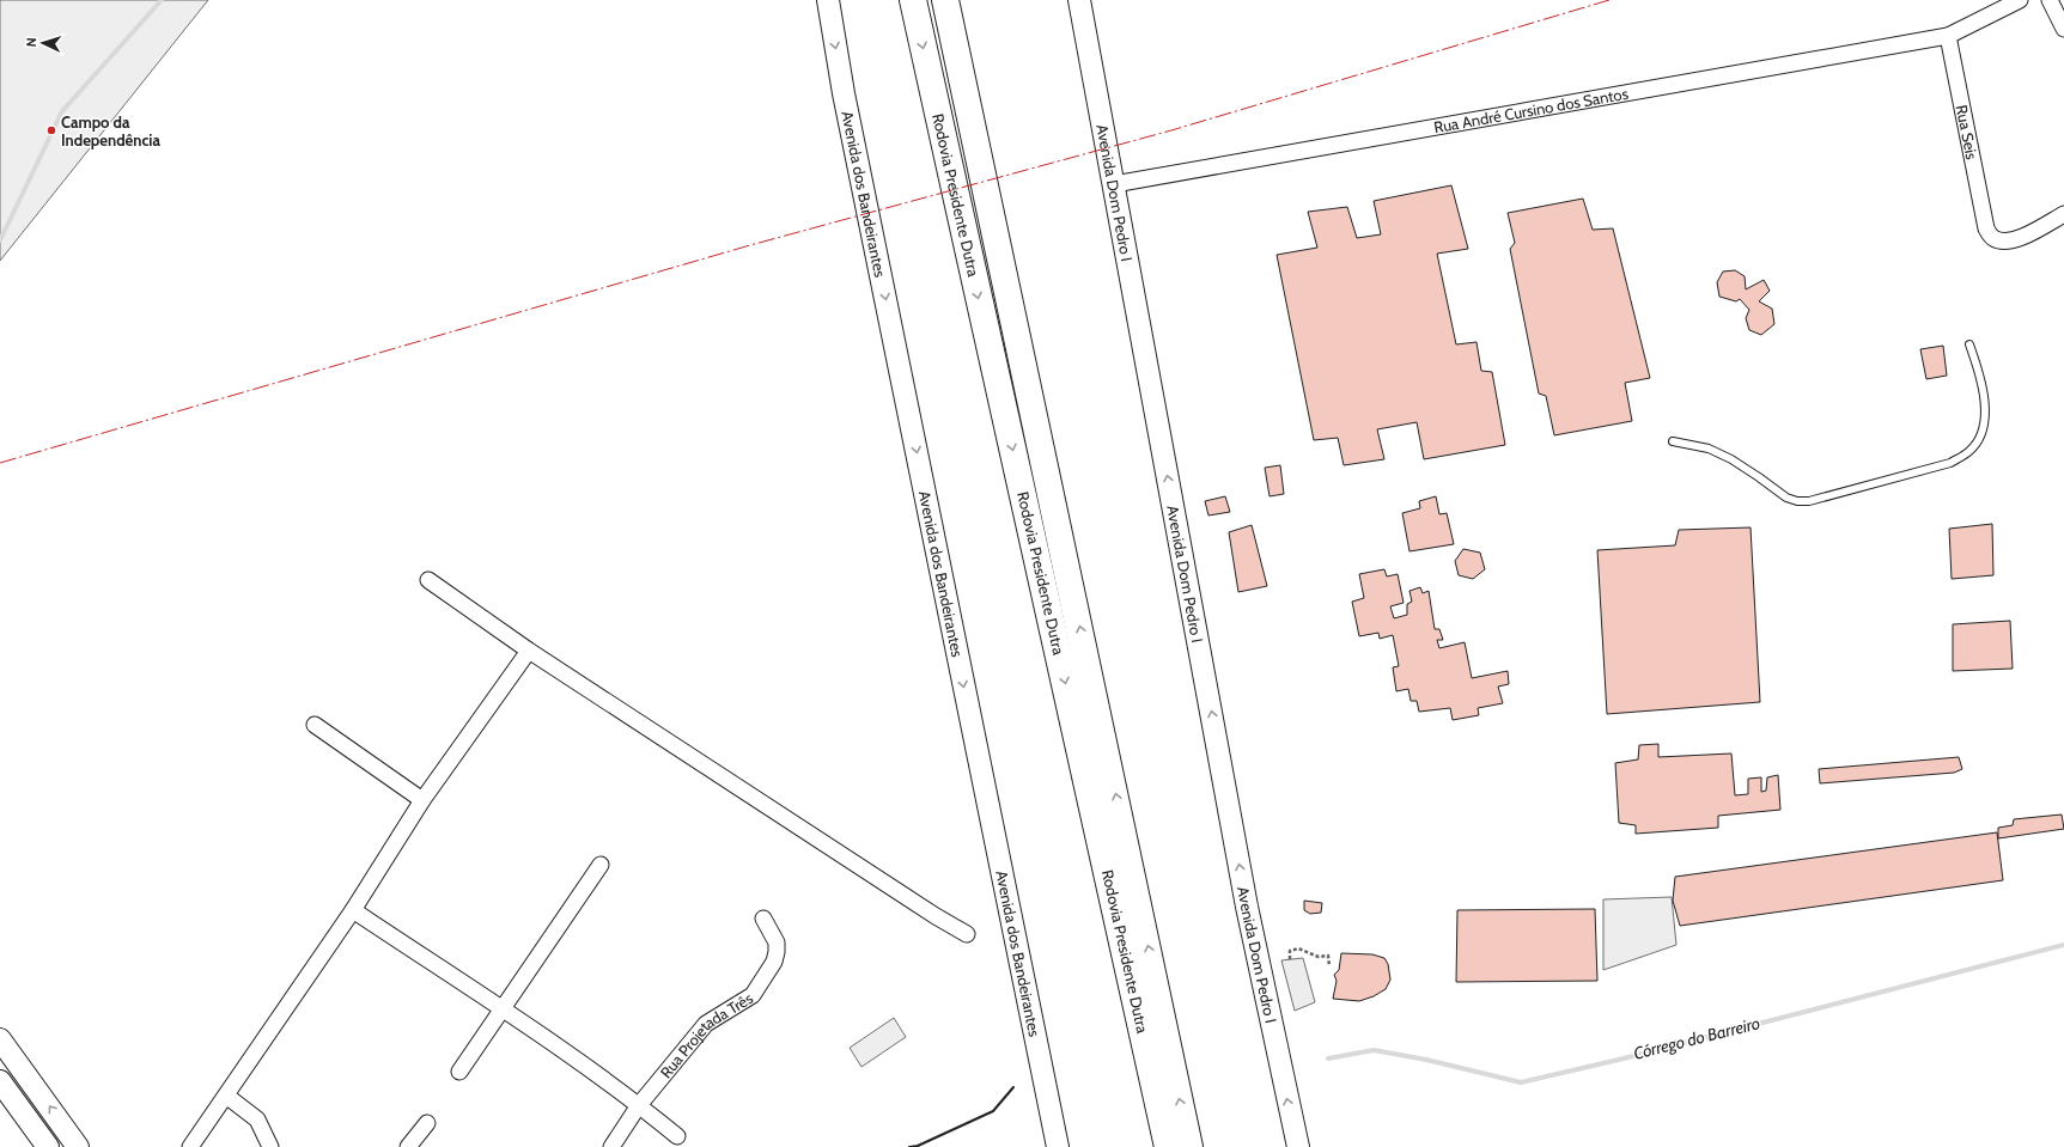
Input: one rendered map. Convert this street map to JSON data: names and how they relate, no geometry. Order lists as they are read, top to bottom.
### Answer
{
  "streets": {
    "highway": ["Rodovia Presidente Dutra"],
    "main road": ["Avenida Dom Pedro I", "Avenida dos Bandeirantes"],
    "street": ["Rua André Cursino dos Santos", "Rua Seis", "Rua Projetada Três"]
  },
  "crossings": [
    ["Rua André Cursino dos Santos", "Rua Seis"],
    ["Rua André Cursino dos Santos", "Avenida Dom Pedro I"]
  ],
  "one_way": ["Avenida Dom Pedro I", "Avenida dos Bandeirantes"],
  "water": ["Córrego do Barreiro"],
  "places": ["Campo da Independência"],
  "north": "left"
}
